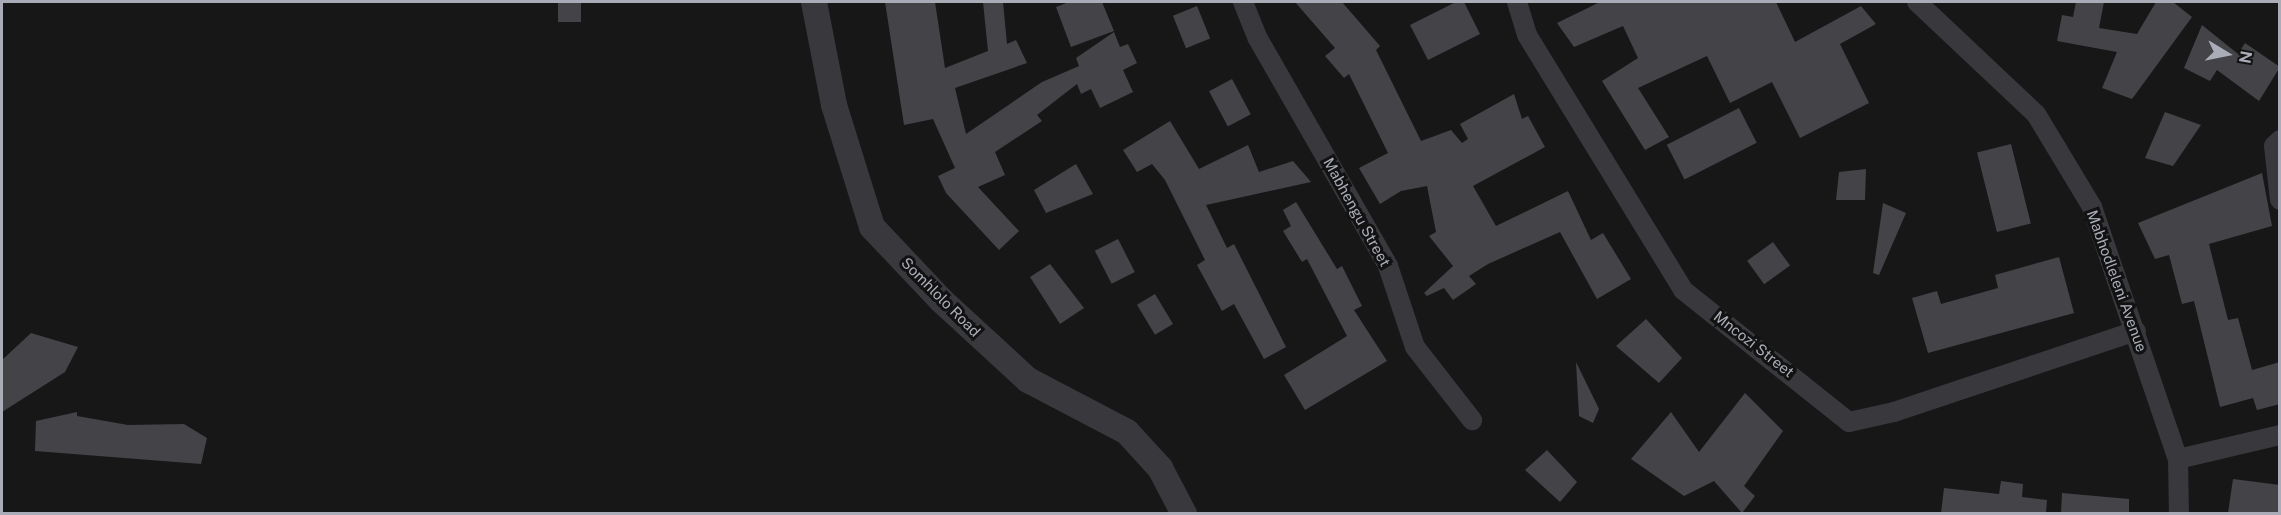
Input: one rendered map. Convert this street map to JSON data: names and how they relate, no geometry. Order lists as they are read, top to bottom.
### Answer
{
  "streets": {
    "street": [
      "Mabhengu Street",
      "Mabhodleleni Avenue",
      "Somhlolo Road",
      "Mncozi Street"
    ]
  },
  "crossings": [
    ["Mabhodleleni Avenue", "Mncozi Street"]
  ],
  "north": "right"
}
